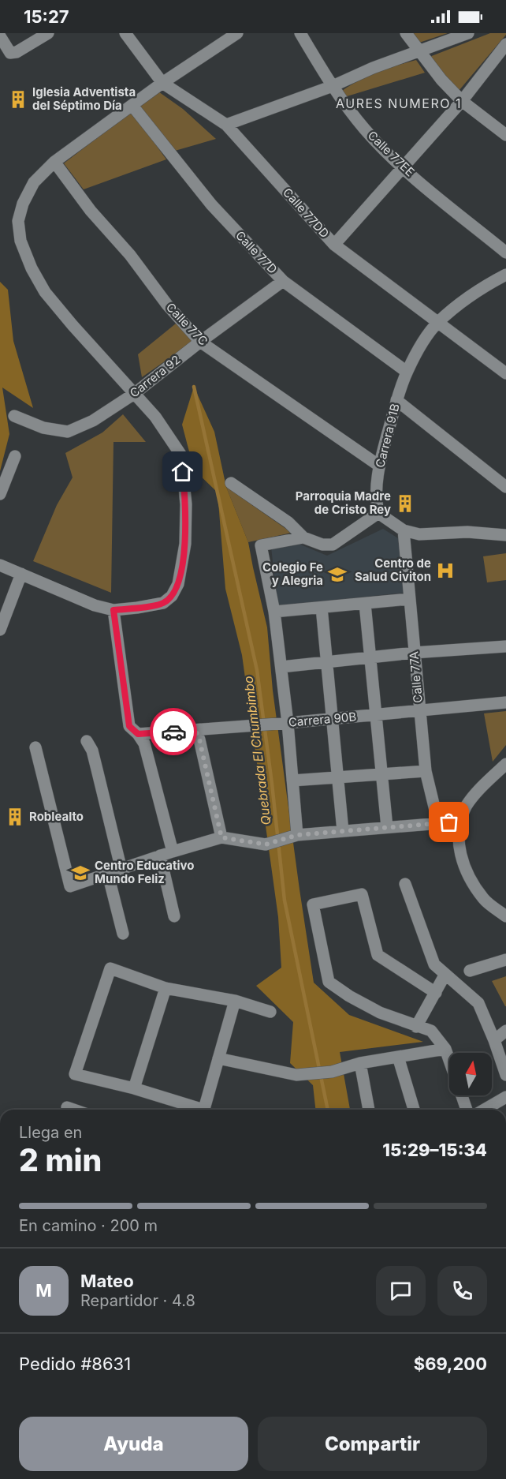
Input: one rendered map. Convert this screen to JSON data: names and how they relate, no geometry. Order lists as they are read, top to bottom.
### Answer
{
  "streets": {
    "street": [
      "Calle 77EE",
      "Calle 77DD",
      "Calle 77D",
      "Calle 77C",
      "Carrera 92",
      "Carrera 91B",
      "Calle 77A",
      "Carrera 90B"
    ]
  },
  "crossings": [
    ["Calle 77DD", "Carrera 91B"],
    ["Calle 77D", "Carrera 92"],
    ["Calle 77D", "Carrera 91B"],
    ["Calle 77C", "Carrera 92"],
    ["Calle 77C", "Carrera 91B"],
    ["Calle 77A", "Carrera 90B"]
  ],
  "districts": ["AURES NUMERO 1"],
  "water": ["Quebrada El Chumbimbo"],
  "places": {
    "building": ["Iglesia Adventista del Séptimo Día", "Parroquia Madre de Cristo Rey", "Roblealto"],
    "hospital": ["Centro de Salud Civiton"],
    "school or university": ["Colegio Fe y Alegria", "Centro Educativo Mundo Feliz"]
  },
  "north": "top",
  "page": {
    "status": "15:27",
    "heading": ["2 min", "Llega en", "15:29–15:34"],
    "panel": [
      "Mateo",
      "Repartidor · 4.8",
      "Pedido #8631",
      "$69,200"
    ],
    "bar": "En camino · 200 m",
    "round": "M",
    "buttons": ["Ayuda", "Compartir"]
  }
}
